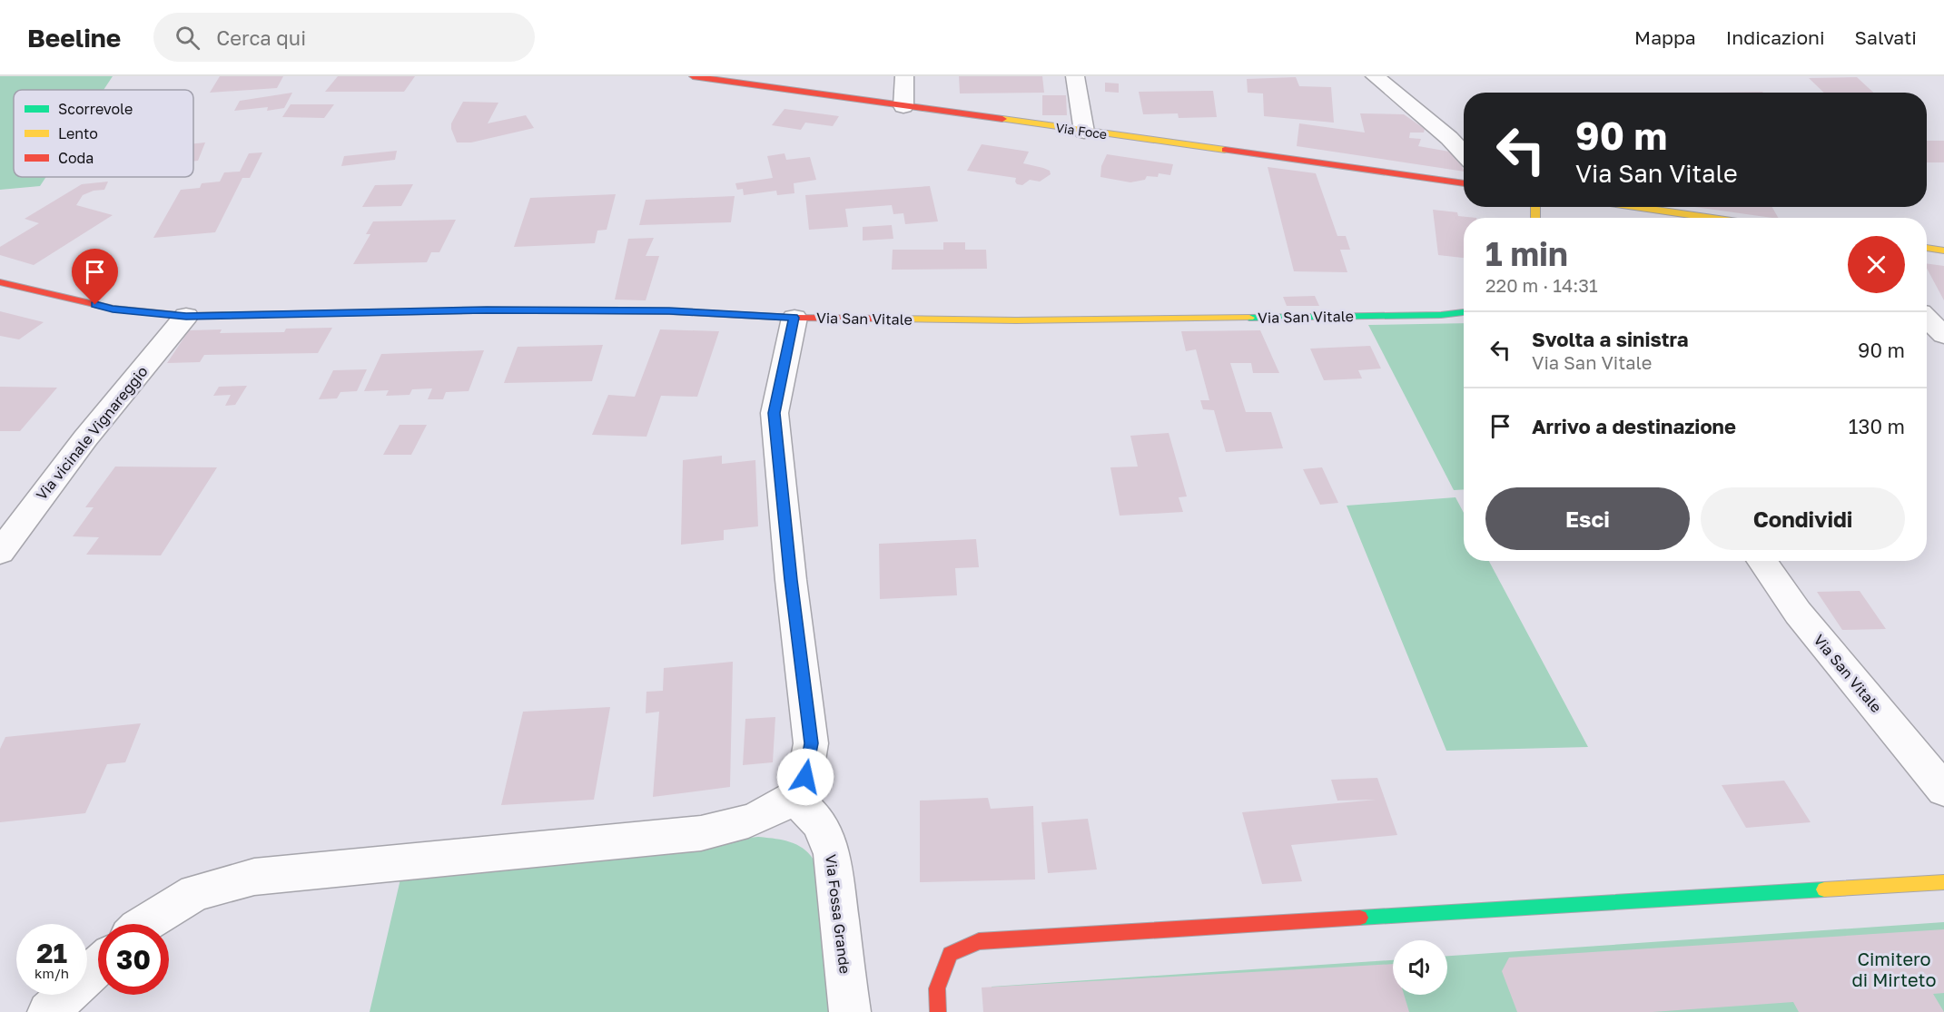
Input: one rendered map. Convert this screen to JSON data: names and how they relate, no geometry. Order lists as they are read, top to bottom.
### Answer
{
  "streets": {
    "street": [
      "Via Foce",
      "Via San Vitale",
      "Via vicinale Vignareggio",
      "Via Fossa Grande"
    ]
  },
  "crossings": [
    ["Via San Vitale", "Via vicinale Vignareggio"]
  ],
  "parks": ["Cimitero di Mirteto"],
  "legend": ["Scorrevole", "Lento", "Coda"],
  "page": {
    "header": "Beeline",
    "search": "Cerca qui",
    "nav": ["Mappa", "Indicazioni", "Salvati"],
    "turn": ["90 m", "Via San Vitale"],
    "heading": ["1 min", "220 m · 14:31"],
    "list": [
      {
        "name": "Svolta a sinistra",
        "note": "Via San Vitale",
        "value": "90 m"
      },
      {
        "name": "Arrivo a destinazione",
        "value": "130 m"
      }
    ],
    "buttons": ["Esci", "Condividi"],
    "speed": "21 km/h",
    "limit": "30"
  }
}
